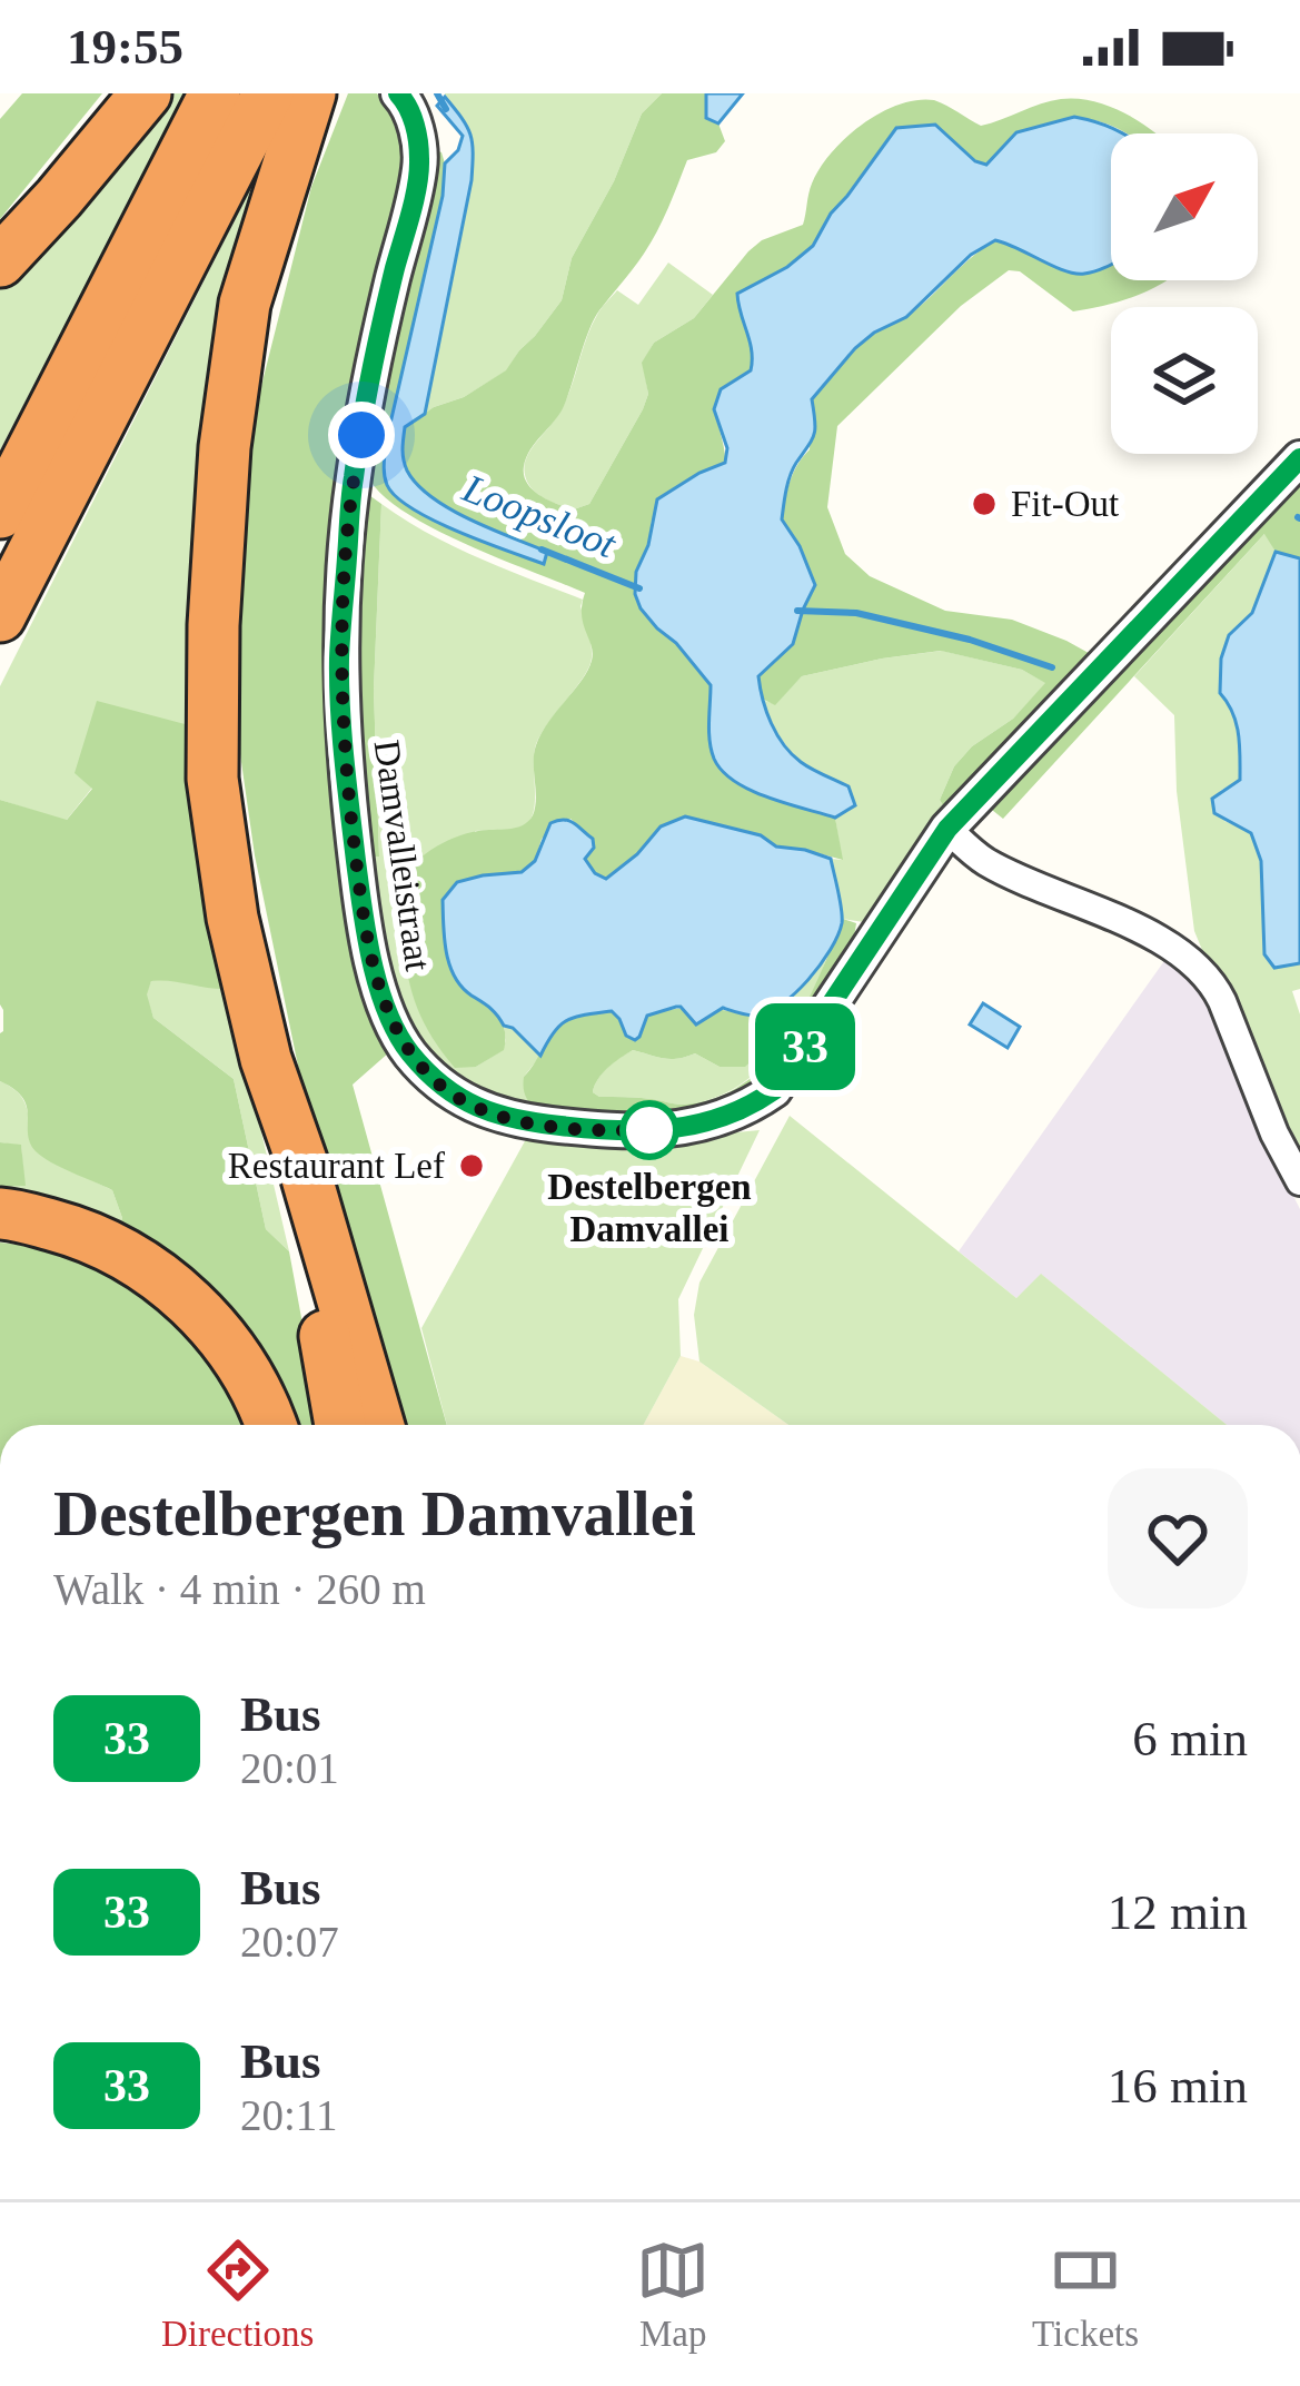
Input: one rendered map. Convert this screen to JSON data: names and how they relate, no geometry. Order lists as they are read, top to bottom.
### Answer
{
  "streets": {
    "street": ["Damvalleistraat"]
  },
  "water": ["Loopsloot"],
  "places": ["Fit-Out", "Destelbergen Damvallei", "Restaurant Lef"],
  "lines": ["bus line 33"],
  "north": "top right",
  "page": {
    "status": "19:55",
    "on_map": "33",
    "heading": ["Destelbergen Damvallei", "Walk · 4 min · 260 m"],
    "list": [
      {
        "mark": "33",
        "name": "Bus",
        "note": "20:01",
        "value": "6 min"
      },
      {
        "mark": "33",
        "name": "Bus",
        "note": "20:07",
        "value": "12 min"
      },
      {
        "mark": "33",
        "name": "Bus",
        "note": "20:11",
        "value": "16 min"
      }
    ],
    "tabs": ["Directions", "Map", "Tickets"]
  }
}
